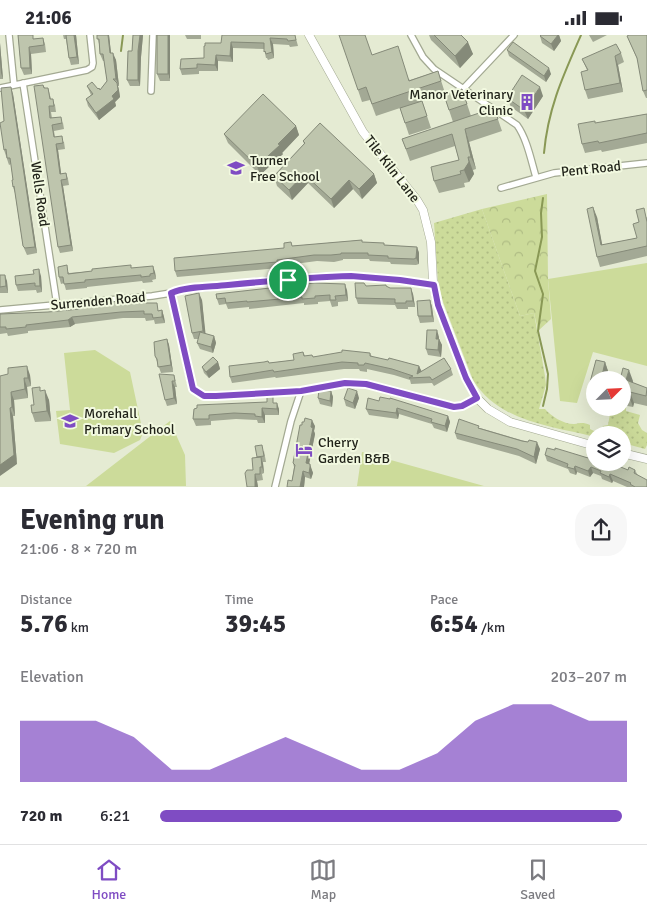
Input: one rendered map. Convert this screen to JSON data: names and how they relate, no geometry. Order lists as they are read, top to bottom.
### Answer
{
  "streets": {
    "street": [
      "Tile Kiln Lane",
      "Pent Road",
      "Wells Road",
      "Surrenden Road"
    ]
  },
  "crossings": [
    ["Tile Kiln Lane", "Surrenden Road"],
    ["Wells Road", "Surrenden Road"]
  ],
  "places": {
    "building": ["Manor Veterinary Clinic"],
    "school or university": ["Turner Free School", "Morehall Primary School"],
    "hotel": ["Cherry Garden B&B"]
  },
  "north": "top right",
  "page": {
    "status": "21:06",
    "heading": ["Evening run", "21:06 · 8 × 720 m"],
    "stats": [
      ["Distance", "5.76 km"],
      ["Time", "39:45"],
      ["Pace", "6:54 /km"]
    ],
    "chart": ["Elevation", "203–207 m"],
    "list": [
      {
        "name": "720 m",
        "note": "6:21"
      }
    ],
    "tabs": ["Home", "Map", "Saved"]
  }
}
